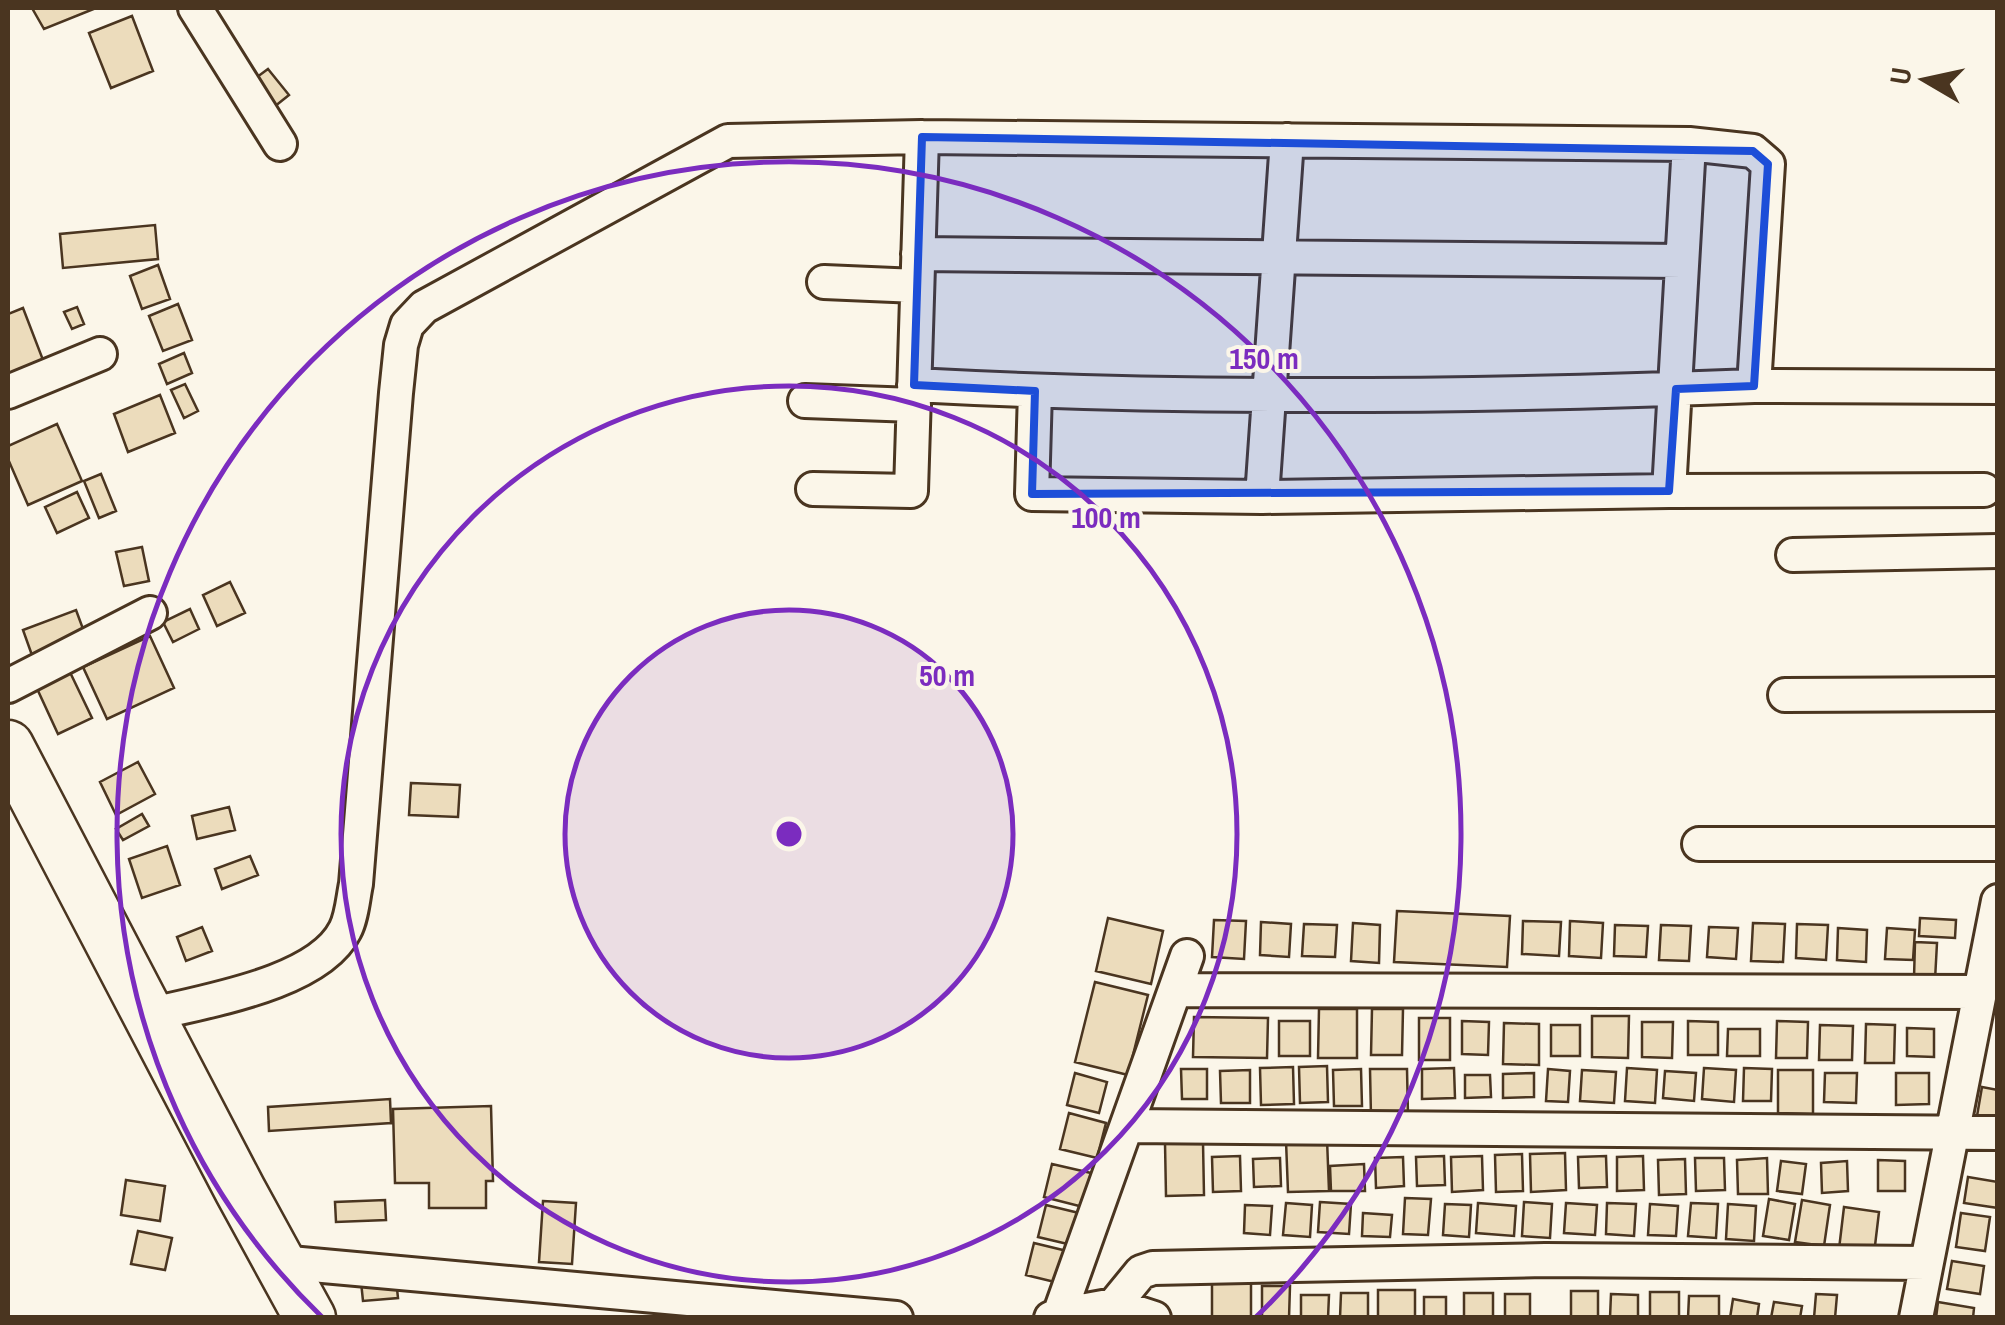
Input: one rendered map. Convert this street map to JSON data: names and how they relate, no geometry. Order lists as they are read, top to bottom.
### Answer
{
  "north": "left",
  "rings": ["150 m", "100 m", "50 m"]
}
